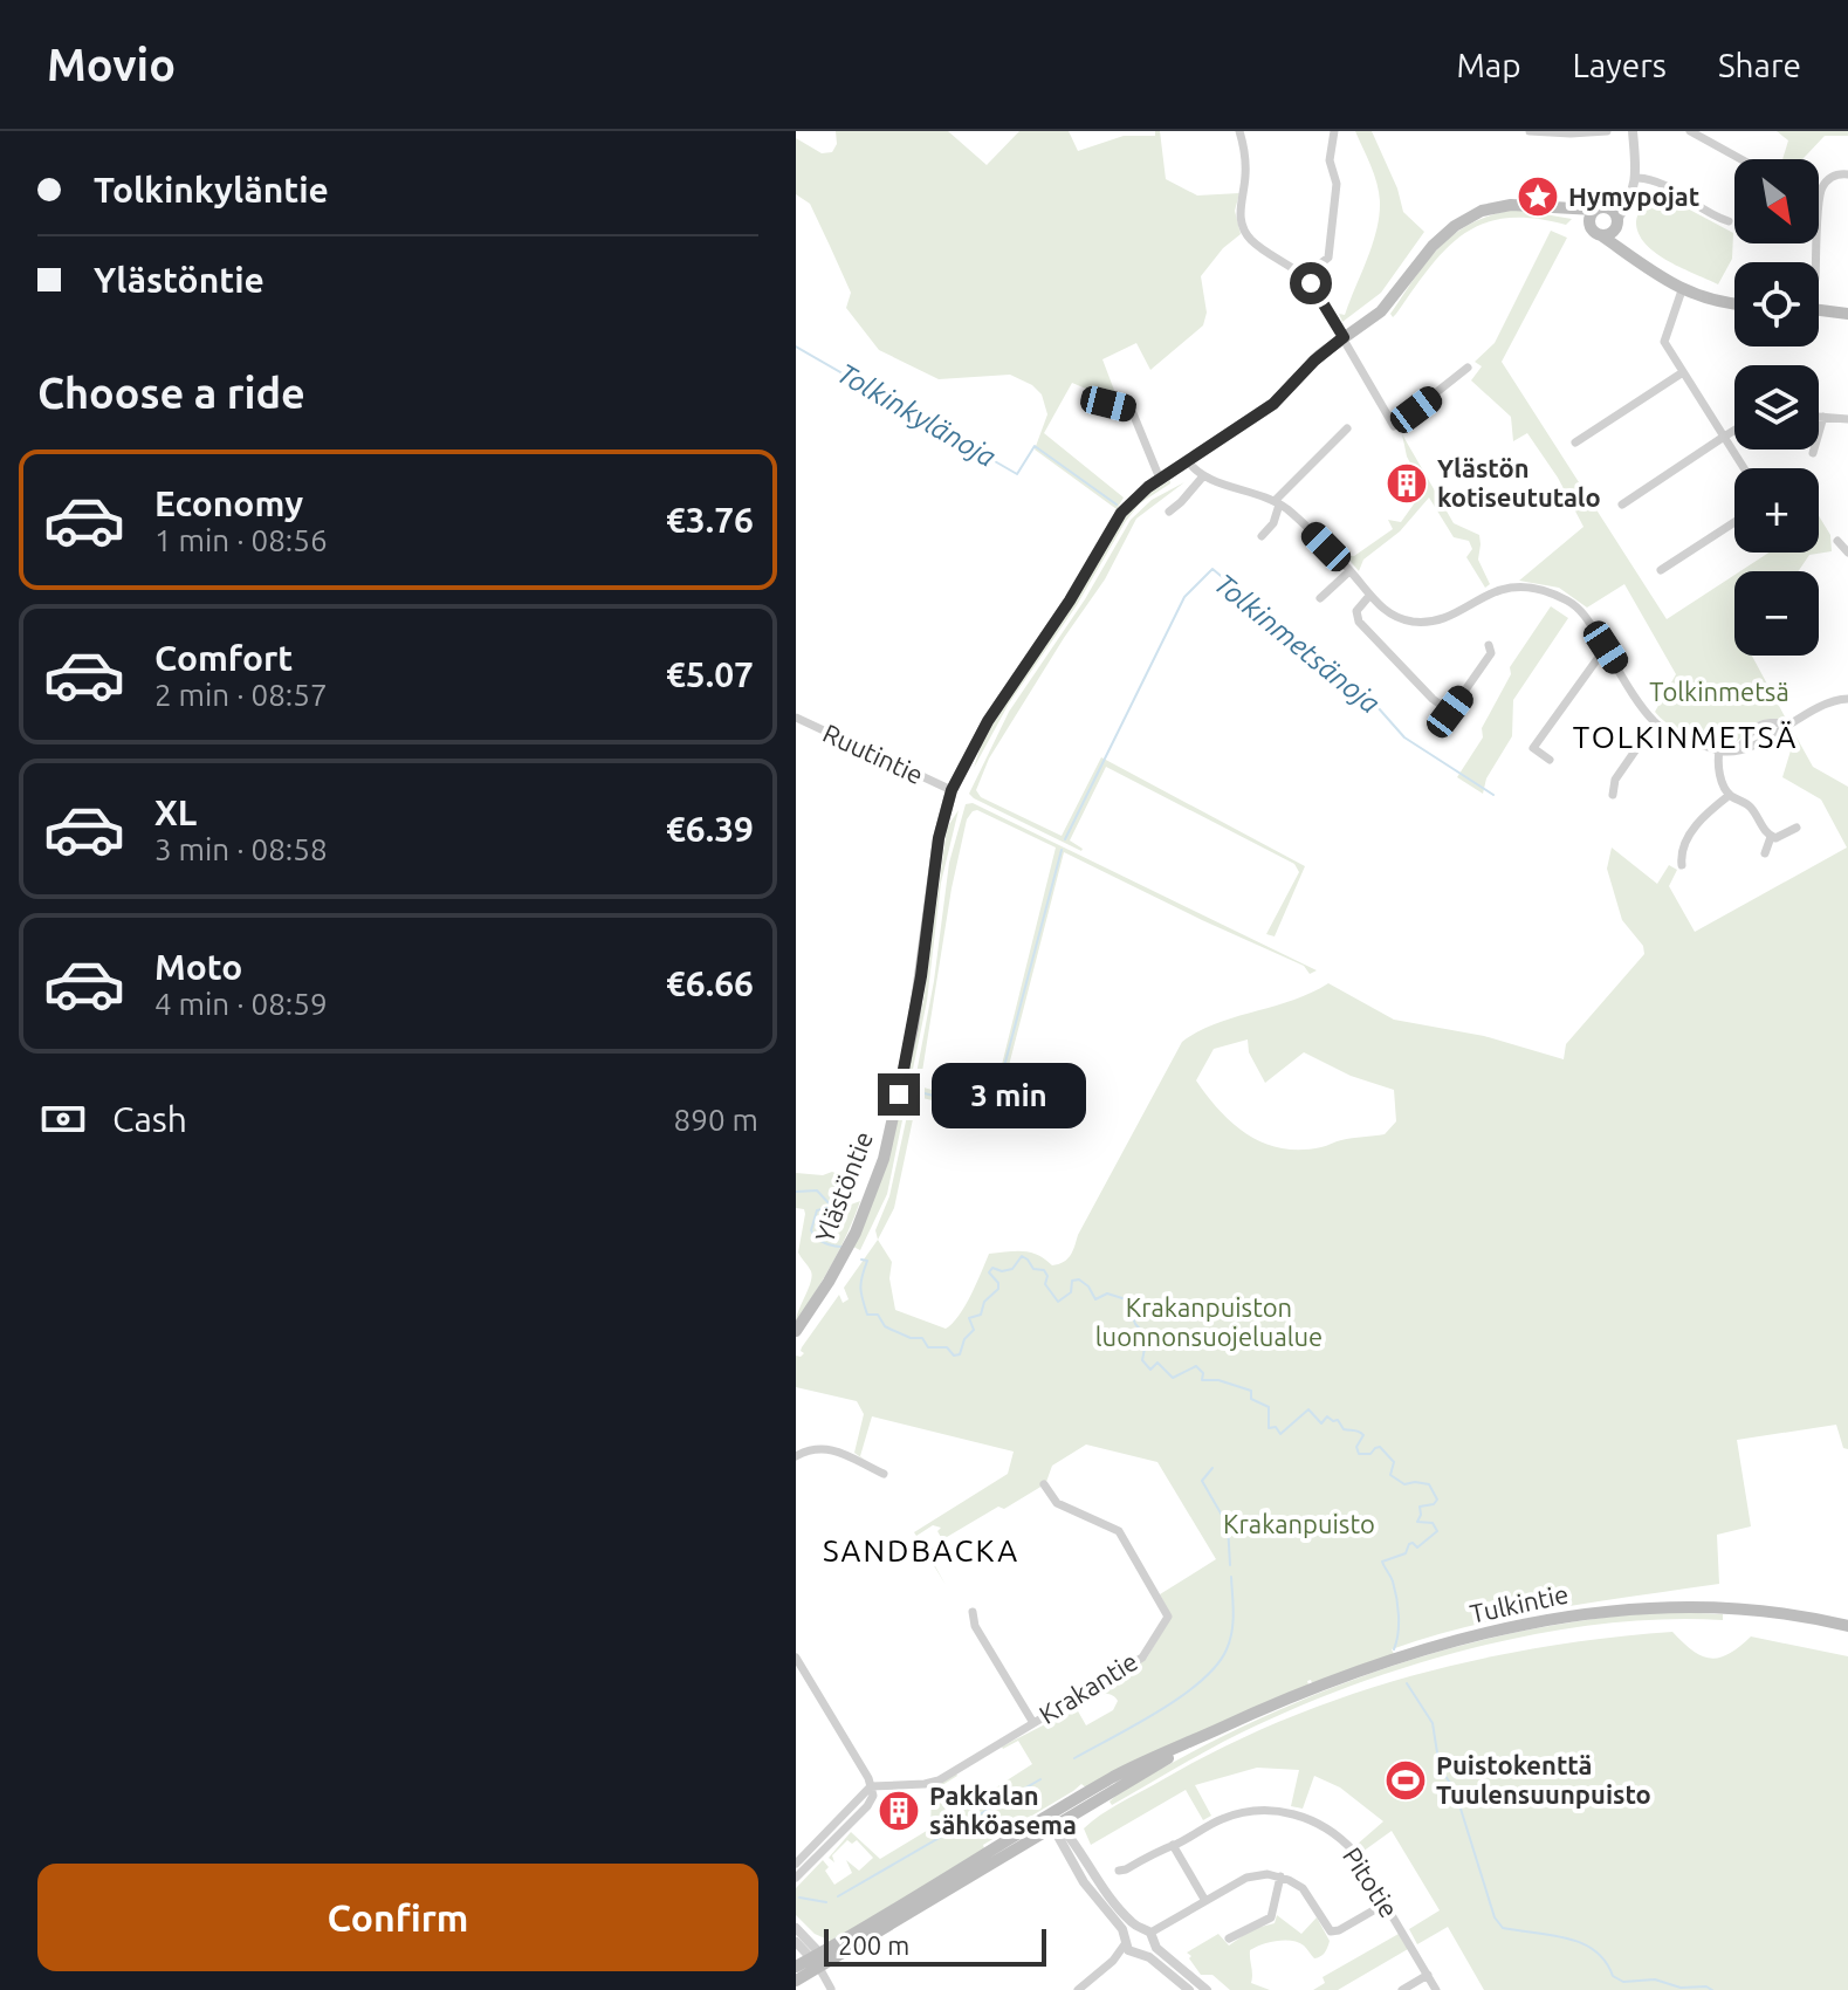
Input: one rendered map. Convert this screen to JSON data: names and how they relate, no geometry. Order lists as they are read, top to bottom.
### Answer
{
  "streets": {
    "main road": ["Ylästöntie", "Tulkintie"],
    "street": ["Ruutintie", "Krakantie", "Pitotie"]
  },
  "crossings": [
    ["Ruutintie", "Ylästöntie"]
  ],
  "districts": ["TOLKINMETSÄ", "SANDBACKA"],
  "water": ["Tolkinkylänoja", "Tolkinmetsänoja"],
  "parks": ["Tolkinmetsä", "Krakanpuiston luonnonsuojelualue", "Krakanpuisto"],
  "places": {
    "place": ["Hymypojat"],
    "building": ["Ylästön kotiseututalo", "Pakkalan sähköasema"],
    "sports": ["Puistokenttä Tuulensuunpuisto"]
  },
  "scale_bar": "200 m",
  "north": "bottom right",
  "page": {
    "header": "Movio",
    "nav": ["Map", "Layers", "Share"],
    "banner": ["Tolkinkyläntie", "Ylästöntie"],
    "map_buttons": ["+", "−"],
    "heading": "Choose a ride",
    "list": [
      {
        "name": "Economy",
        "note": "1 min · 08:56",
        "value": "€3.76"
      },
      {
        "name": "Comfort",
        "note": "2 min · 08:57",
        "value": "€5.07"
      },
      {
        "name": "XL",
        "note": "3 min · 08:58",
        "value": "€6.39"
      },
      {
        "name": "Moto",
        "note": "4 min · 08:59",
        "value": "€6.66"
      }
    ],
    "bubble": "3 min",
    "pay": ["Cash", "890 m"],
    "buttons": "Confirm",
    "scale": "200 m"
  }
}
